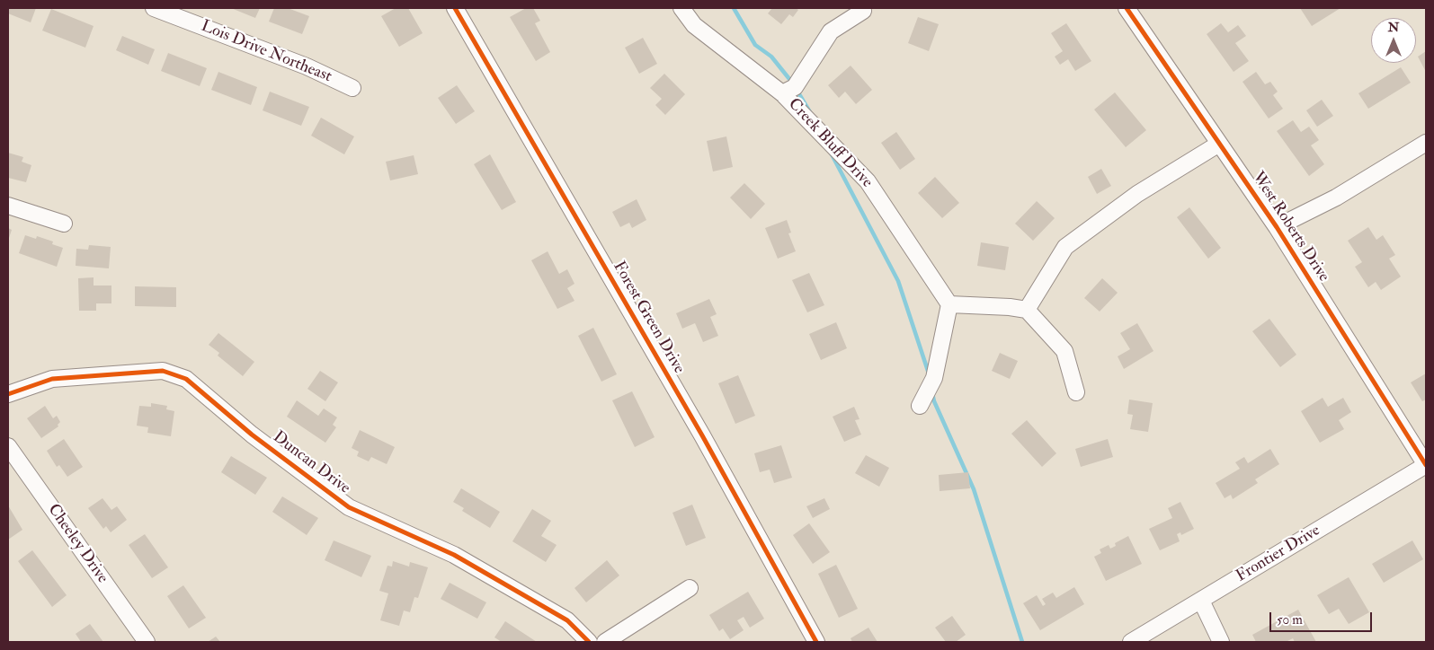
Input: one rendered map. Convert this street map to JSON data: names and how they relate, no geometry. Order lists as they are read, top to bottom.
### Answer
{
  "streets": {
    "street": [
      "Lois Drive Northeast",
      "Creek Bluff Drive",
      "West Roberts Drive",
      "Forest Green Drive",
      "Duncan Drive",
      "Cheeley Drive",
      "Frontier Drive"
    ]
  },
  "crossings": [
    ["West Roberts Drive", "Frontier Drive"]
  ],
  "scale_bar": "50 m",
  "north": "top"
}
